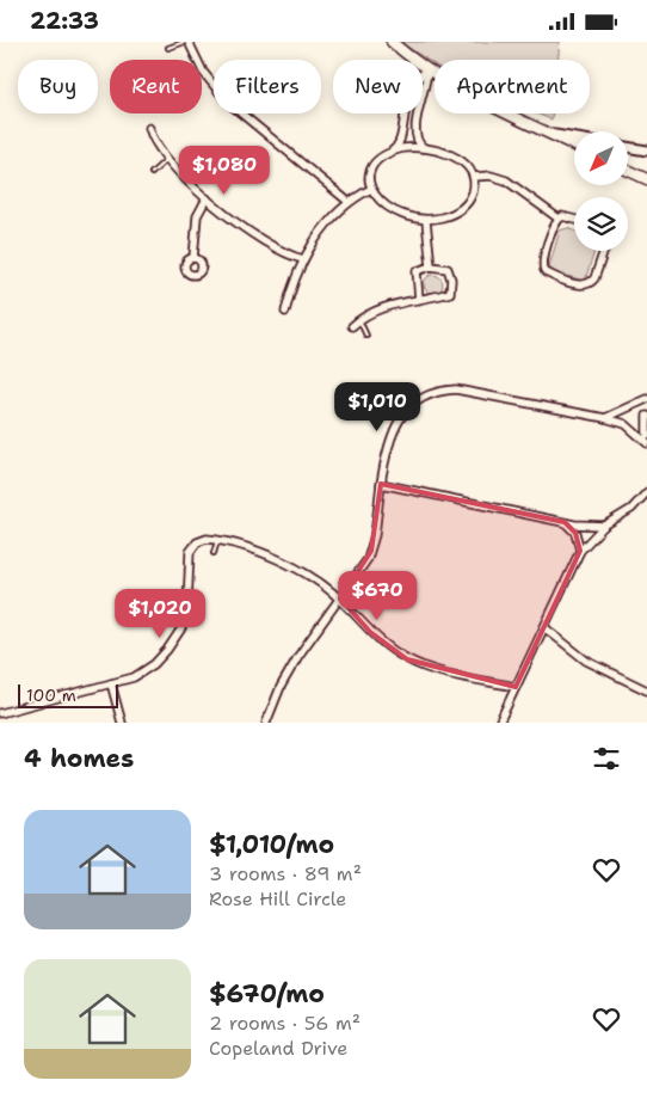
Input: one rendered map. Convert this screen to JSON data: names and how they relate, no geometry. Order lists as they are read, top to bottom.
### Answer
{
  "scale_bar": "100 m",
  "north": "bottom left",
  "page": {
    "status": "22:33",
    "chip": [
      "Buy",
      "Rent",
      "Filters",
      "New",
      "Apartment"
    ],
    "price": [
      "$1,080",
      "$1,010",
      "$670",
      "$1,020"
    ],
    "scale": "100 m",
    "heading": "4 homes",
    "list": [
      {
        "name": "$1,010/mo",
        "note": "3 rooms · 89 m² · Rose Hill Circle"
      },
      {
        "name": "$670/mo",
        "note": "2 rooms · 56 m² · Copeland Drive"
      }
    ]
  }
}
